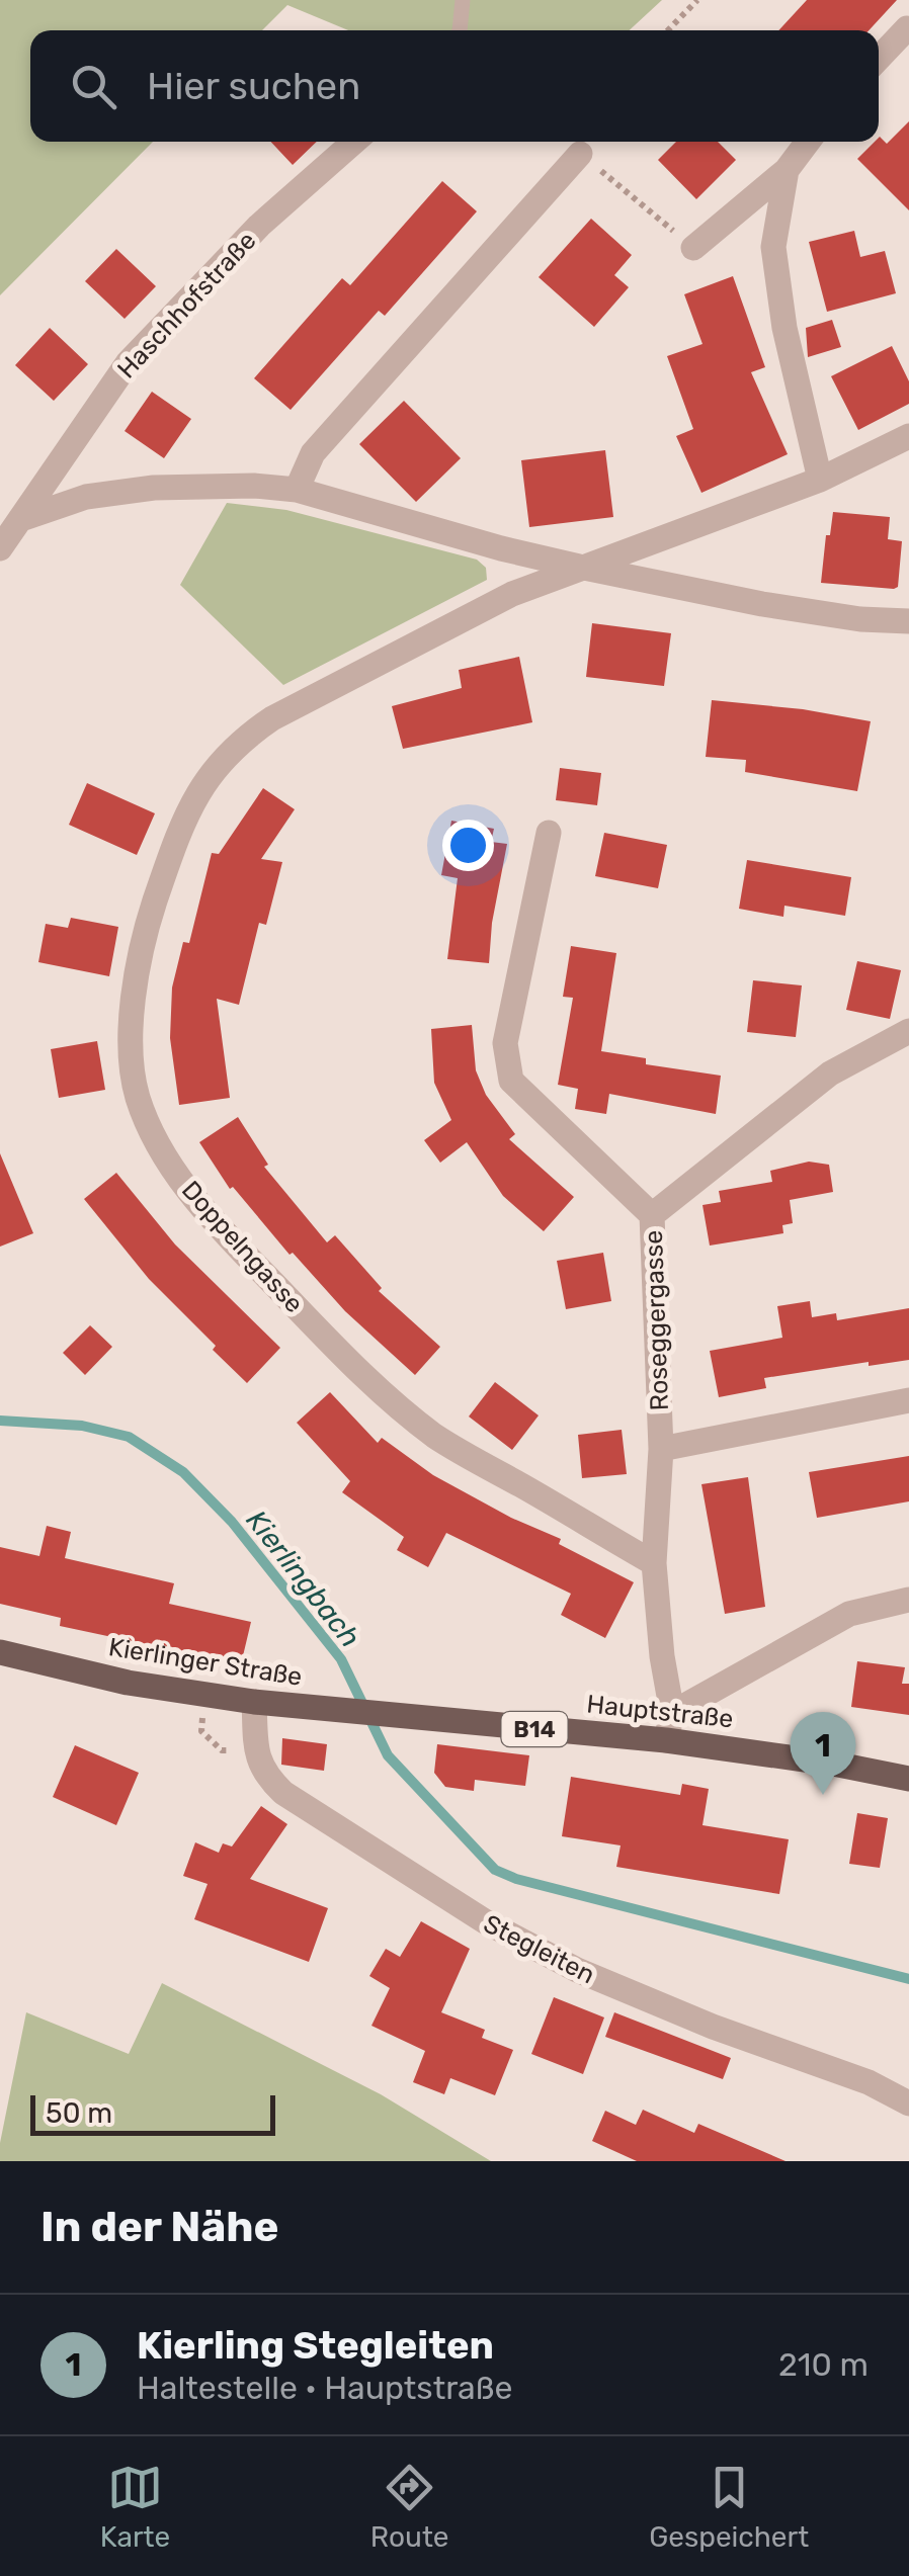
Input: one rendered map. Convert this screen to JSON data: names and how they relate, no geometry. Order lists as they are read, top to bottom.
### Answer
{
  "streets": {
    "main road": ["Kierlinger Straße", "Hauptstraße", "B14"],
    "street": [
      "Haschhofstraße",
      "Doppelngasse",
      "Roseggergasse",
      "Stegleiten"
    ]
  },
  "crossings": [
    ["Doppelngasse", "Roseggergasse"],
    ["Roseggergasse", "Hauptstraße"],
    ["Kierlinger Straße", "Hauptstraße"],
    ["Kierlinger Straße", "Stegleiten"]
  ],
  "water": ["Kierlingbach"],
  "scale_bar": "50 m",
  "page": {
    "search": "Hier suchen",
    "pins": "1",
    "scale": "50 m",
    "heading": "In der Nähe",
    "list": [
      {
        "mark": "1",
        "name": "Kierling Stegleiten",
        "note": "Haltestelle · Hauptstraße",
        "value": "210 m"
      }
    ],
    "nav": ["Karte", "Route", "Gespeichert"]
  }
}
